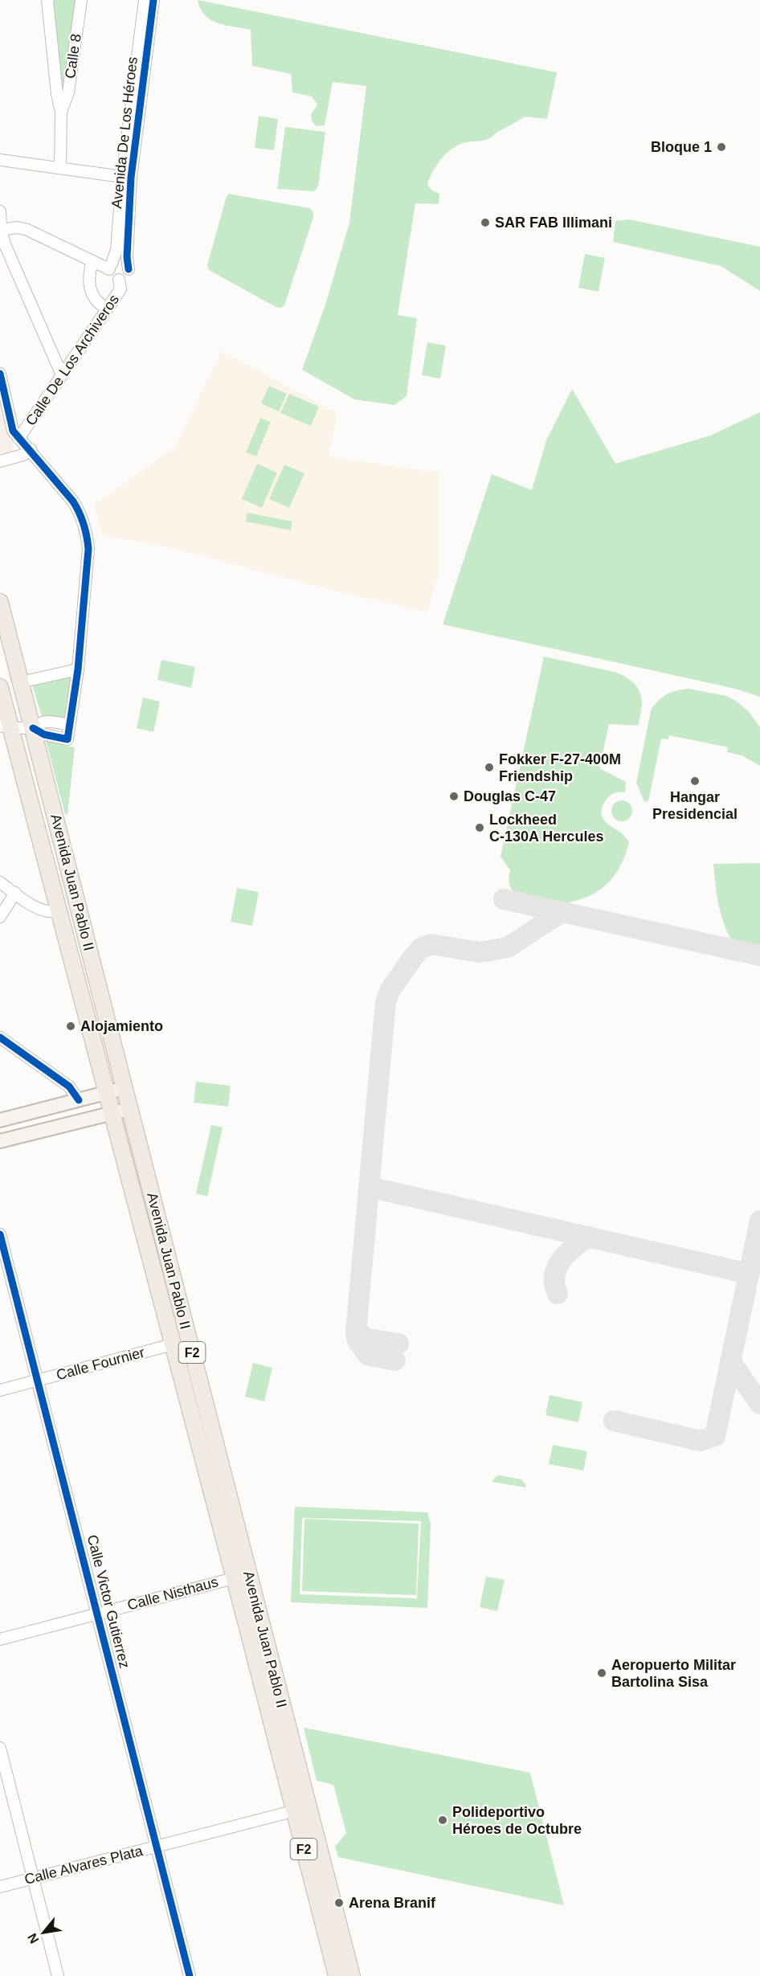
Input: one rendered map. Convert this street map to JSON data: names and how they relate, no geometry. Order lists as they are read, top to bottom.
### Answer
{
  "streets": {
    "highway": ["Avenida Juan Pablo II", "F2"],
    "street": [
      "Calle 8",
      "Avenida De Los Héroes",
      "Calle De Los Archiveros",
      "Calle Fournier",
      "Calle Nisthaus",
      "Calle Victor Gutierrez",
      "Calle Alvares Plata"
    ]
  },
  "crossings": [
    ["Avenida De Los Héroes", "Calle De Los Archiveros"],
    ["Avenida Juan Pablo II", "Calle Fournier"],
    ["Avenida Juan Pablo II", "Calle Nisthaus"],
    ["Avenida Juan Pablo II", "Calle Alvares Plata"],
    ["Calle Fournier", "Calle Victor Gutierrez"],
    ["Calle Nisthaus", "Calle Victor Gutierrez"],
    ["Calle Victor Gutierrez", "Calle Alvares Plata"]
  ],
  "places": [
    "Bloque 1",
    "SAR FAB Illimani",
    "Fokker F-27-400M Friendship",
    "Hangar Presidencial",
    "Douglas C-47",
    "Lockheed C-130A Hercules",
    "Alojamiento",
    "Aeropuerto Militar Bartolina Sisa",
    "Polideportivo Héroes de Octubre",
    "Arena Branif"
  ],
  "north": "bottom left"
}
